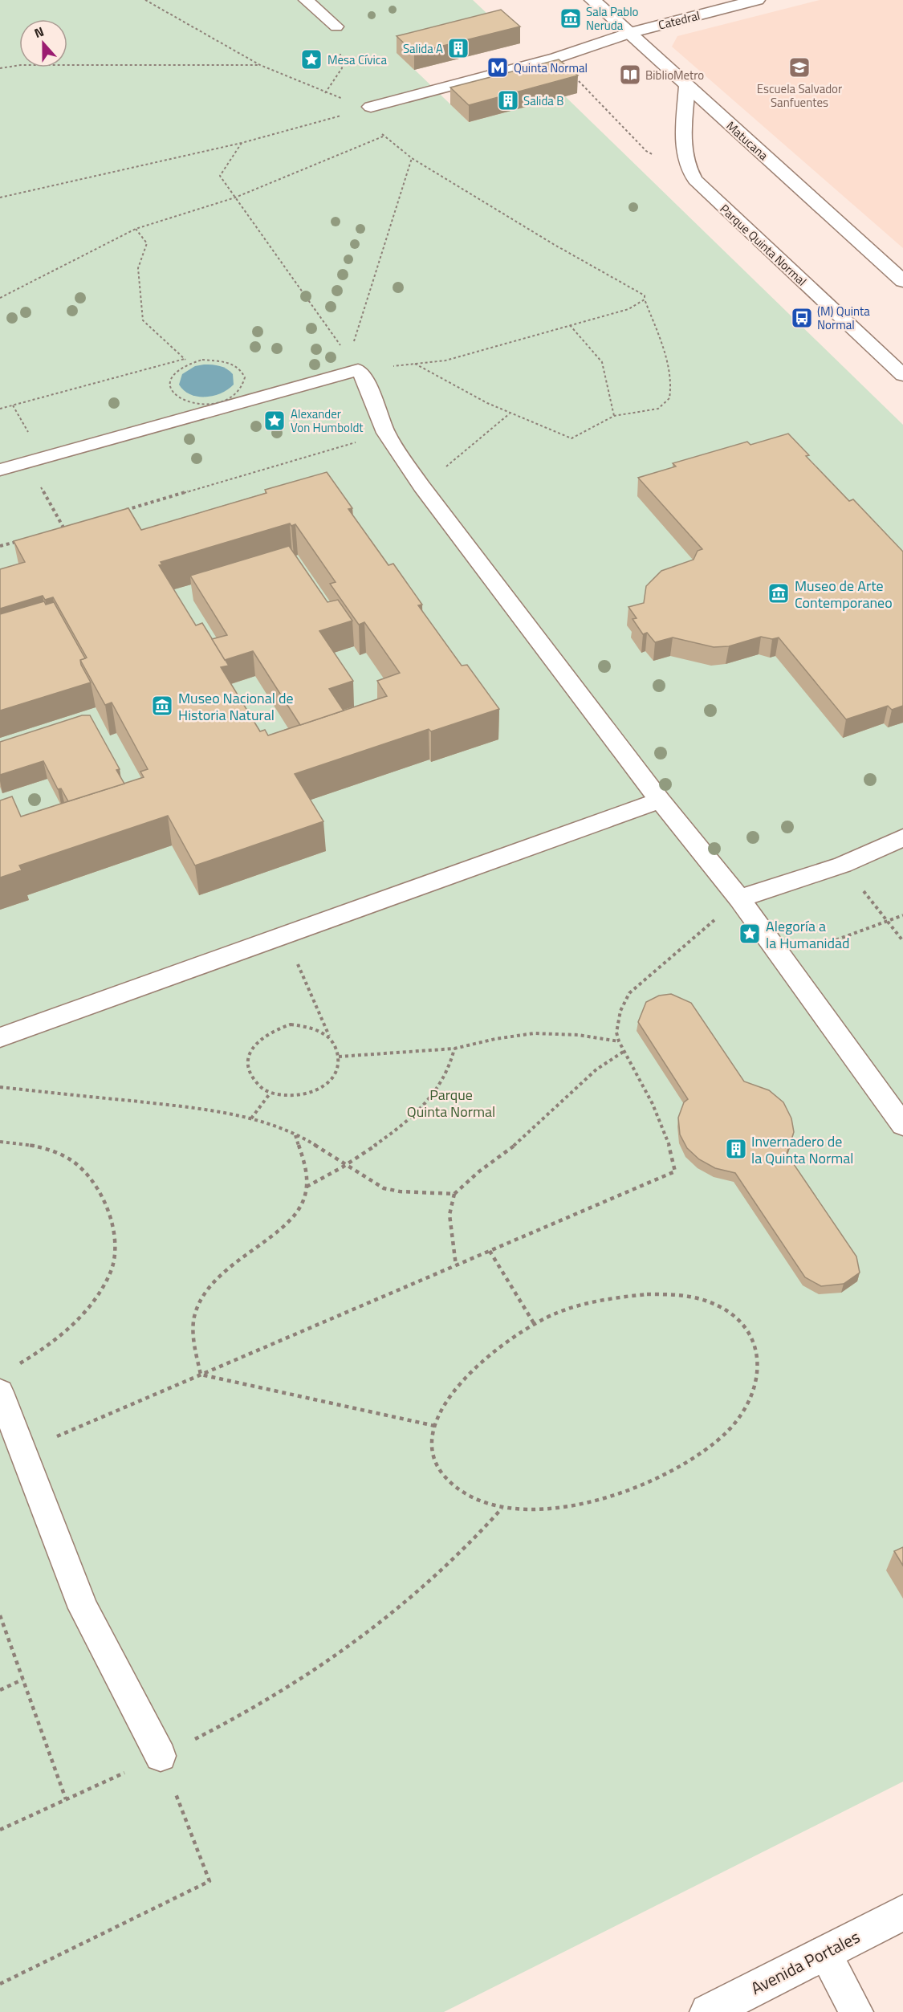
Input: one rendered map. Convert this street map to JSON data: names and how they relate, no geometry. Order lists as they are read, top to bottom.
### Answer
{
  "streets": {
    "main road": ["Catedral", "Matucana", "Avenida Portales"],
    "lane": ["Parque Quinta Normal"]
  },
  "crossings": [
    ["Catedral", "Matucana"],
    ["Matucana", "Parque Quinta Normal"]
  ],
  "parks": ["Parque Quinta Normal"],
  "places": {
    "museum": ["Sala Pablo Neruda", "Museo de Arte Contemporaneo", "Museo Nacional de Historia Natural"],
    "building": ["Salida A", "Salida B", "Invernadero de la Quinta Normal"],
    "place": ["Mesa Cívica", "Alexander Von Humboldt", "Alegoría a la Humanidad"],
    "metro station": ["Quinta Normal"],
    "school or university": ["Escuela Salvador Sanfuentes"],
    "library": ["BiblioMetro"],
    "bus stop": ["(M) Quinta Normal"]
  },
  "north": "top"
}
